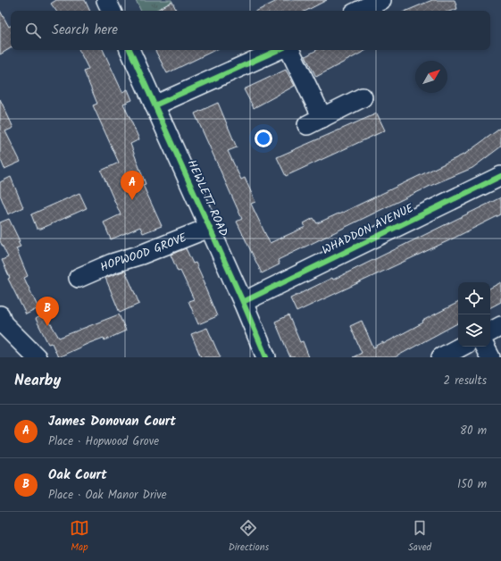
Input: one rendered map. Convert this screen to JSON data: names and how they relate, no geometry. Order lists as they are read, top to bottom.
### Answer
{
  "streets": {
    "street": ["HEWLETT ROAD", "WHADDON AVENUE", "HOPWOOD GROVE"]
  },
  "crossings": [
    ["HEWLETT ROAD", "WHADDON AVENUE"],
    ["HEWLETT ROAD", "HOPWOOD GROVE"]
  ],
  "north": "top right",
  "page": {
    "search": "Search here",
    "pins": ["A", "B"],
    "heading": ["Nearby", "2 results"],
    "list": [
      {
        "mark": "A",
        "name": "James Donovan Court",
        "note": "Place · Hopwood Grove",
        "value": "80 m"
      },
      {
        "mark": "B",
        "name": "Oak Court",
        "note": "Place · Oak Manor Drive",
        "value": "150 m"
      }
    ],
    "nav": ["Map", "Directions", "Saved"]
  }
}
